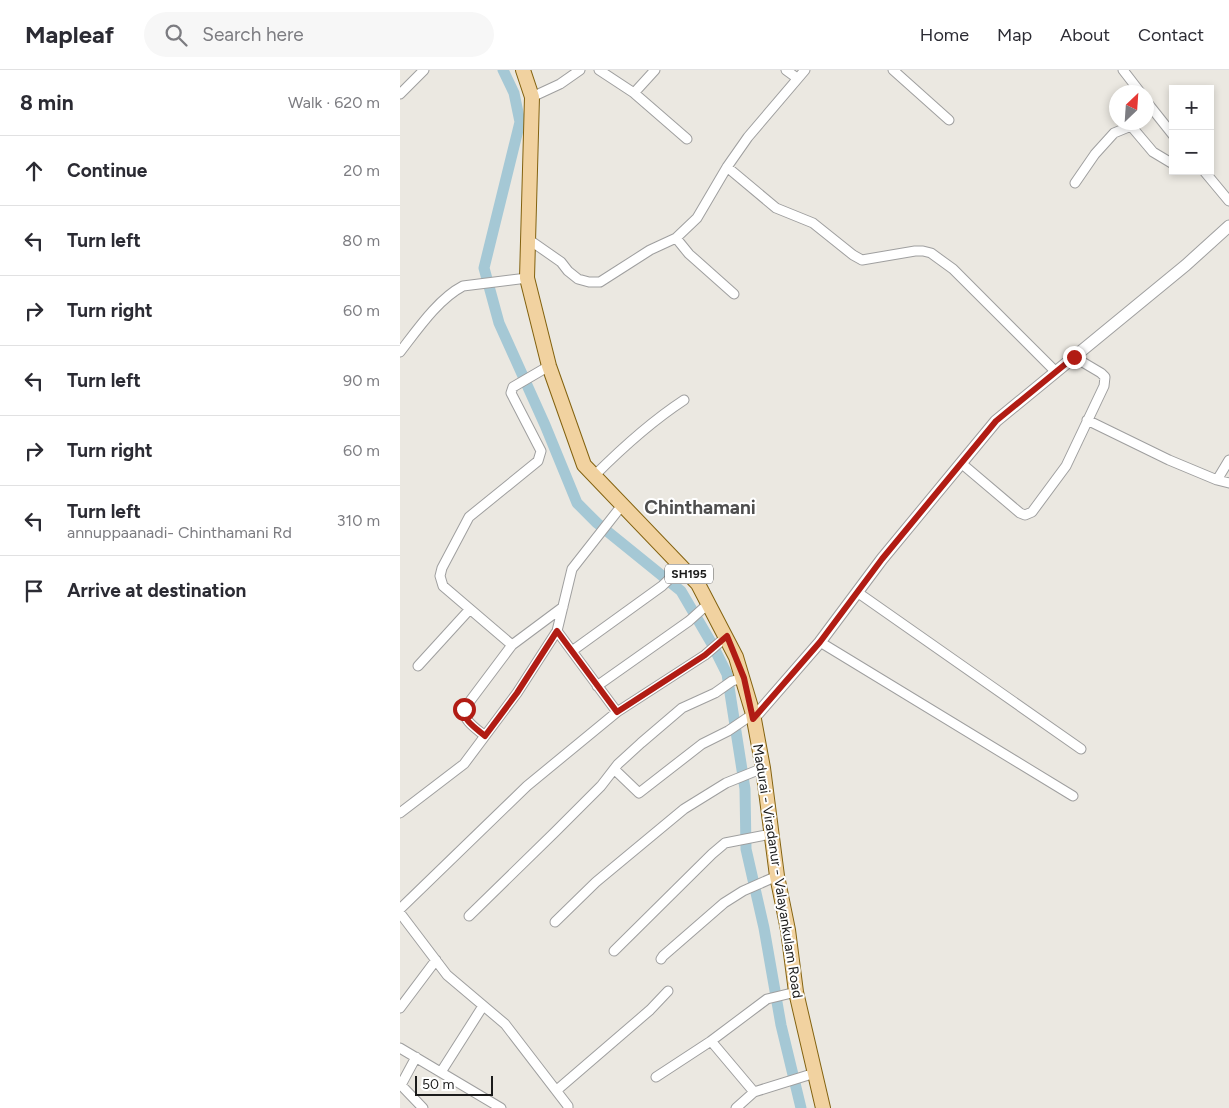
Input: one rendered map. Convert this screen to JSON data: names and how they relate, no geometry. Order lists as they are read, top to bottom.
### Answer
{
  "streets": {
    "main road": ["SH195", "Madurai - Viradanur - Valayankulam Road"]
  },
  "districts": ["Chinthamani"],
  "scale_bar": "50 m",
  "north": "top right",
  "page": {
    "header": "Mapleaf",
    "search": "Search here",
    "nav": [
      "Home",
      "Map",
      "About",
      "Contact"
    ],
    "heading": ["8 min", "Walk · 620 m"],
    "map_buttons": ["+", "−"],
    "list": [
      ["Continue", "20 m"],
      ["Turn left", "80 m"],
      ["Turn right", "60 m"],
      ["Turn left", "90 m"],
      ["Turn right", "60 m"],
      ["Turn left", "annuppaanadi- Chinthamani Rd", "310 m"],
      "Arrive at destination"
    ],
    "scale": "50 m"
  }
}
